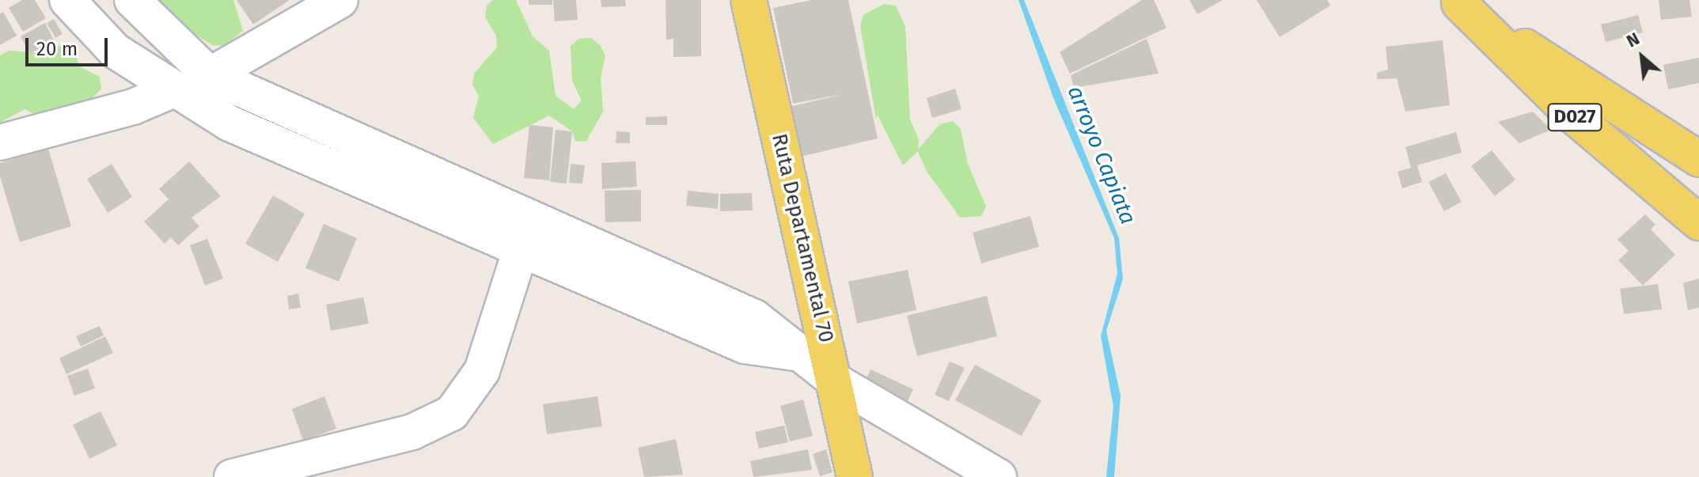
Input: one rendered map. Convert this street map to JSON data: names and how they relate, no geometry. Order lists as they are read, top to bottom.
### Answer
{
  "streets": {
    "main road": ["D027", "Ruta Departamental 70"]
  },
  "water": ["arroyo Capiata"],
  "scale_bar": "20 m",
  "north": "top left"
}
